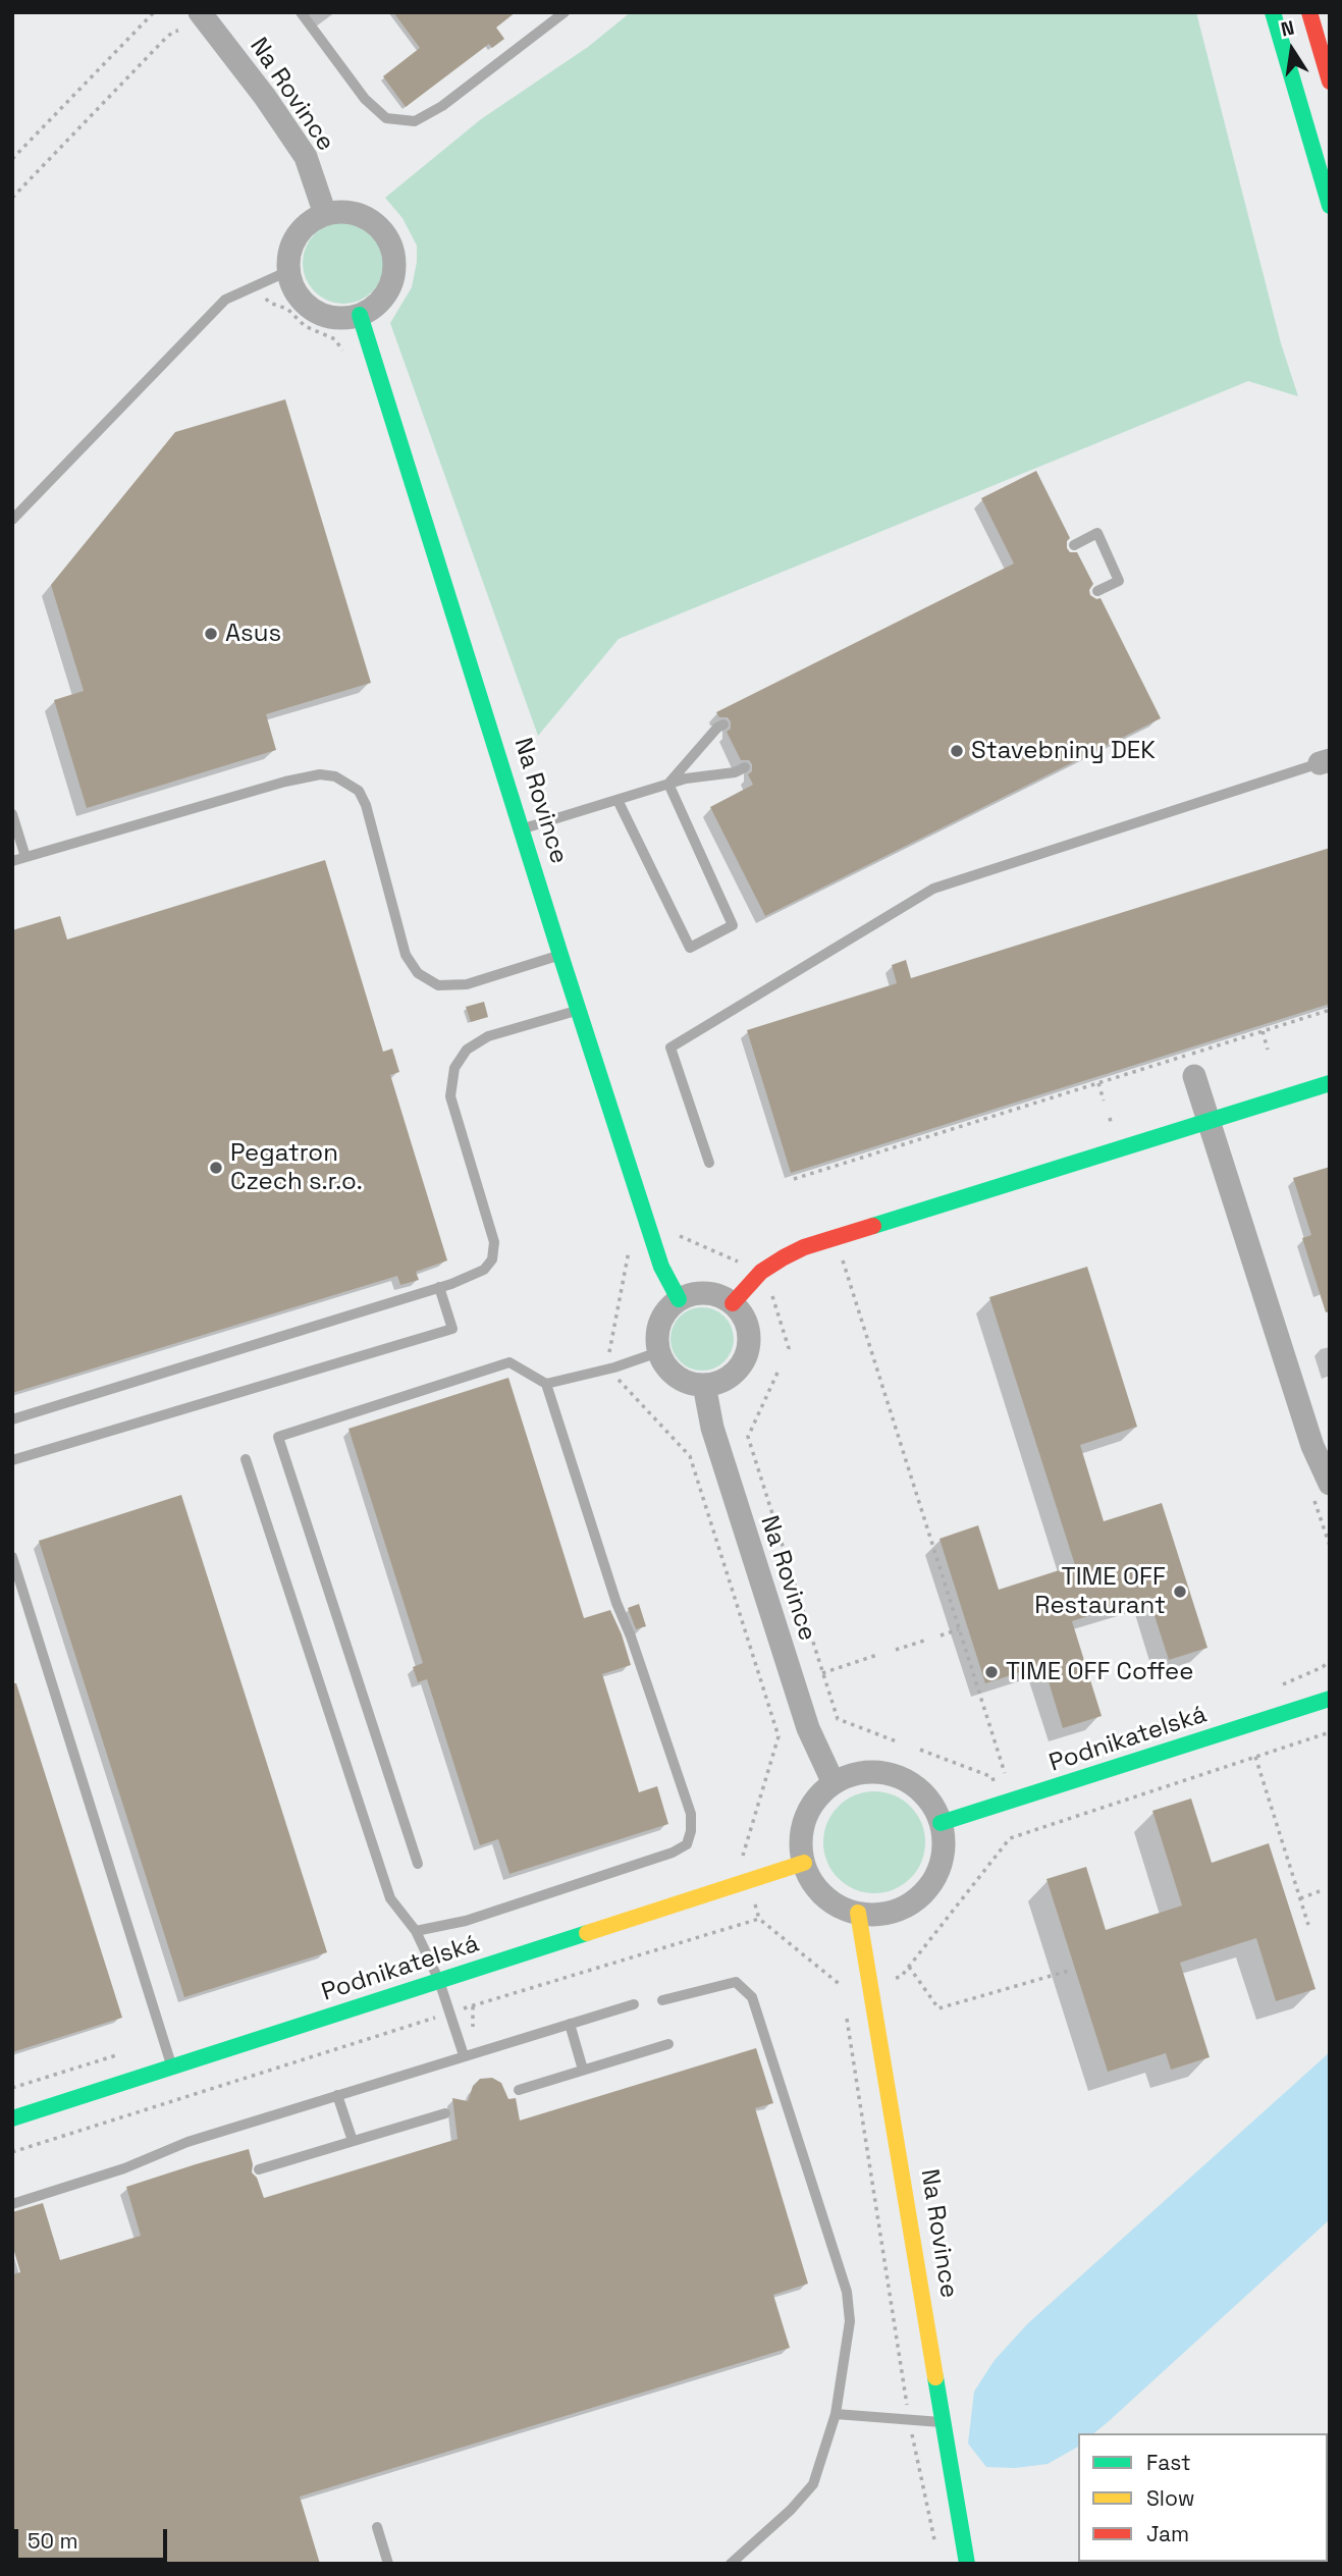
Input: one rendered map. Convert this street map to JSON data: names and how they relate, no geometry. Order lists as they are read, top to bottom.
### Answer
{
  "streets": {
    "main road": ["Na Rovince", "Podnikatelská"]
  },
  "crossings": [
    ["Na Rovince", "Podnikatelská"]
  ],
  "places": [
    "Asus",
    "Stavebniny DEK",
    "Pegatron Czech s.r.o.",
    "TIME OFF Restaurant",
    "TIME OFF Coffee"
  ],
  "legend": ["Fast", "Slow", "Jam"],
  "scale_bar": "50 m",
  "north": "top"
}
